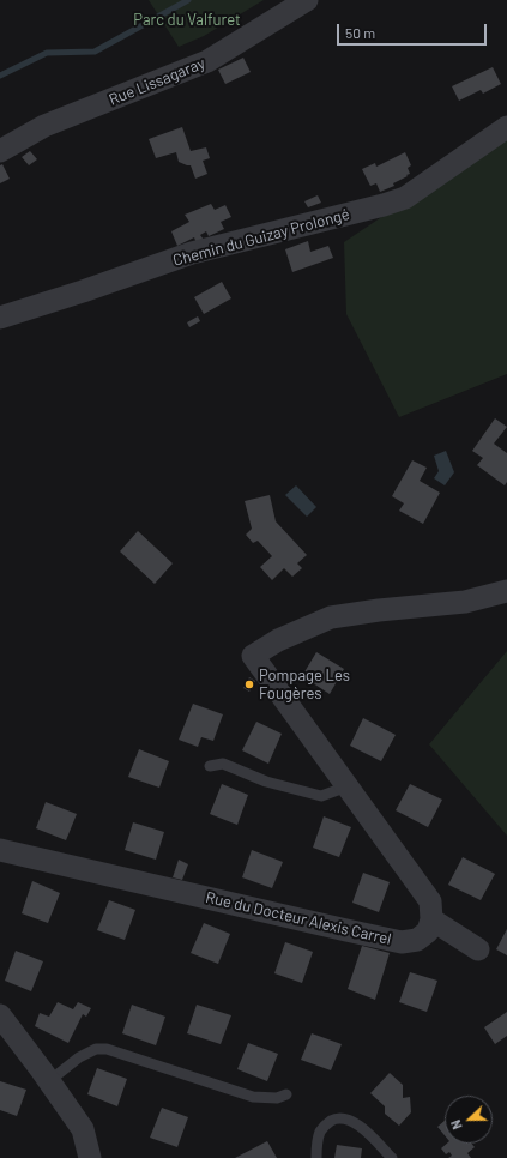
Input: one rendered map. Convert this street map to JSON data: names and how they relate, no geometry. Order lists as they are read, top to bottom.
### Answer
{
  "streets": {
    "street": ["Rue Lissagaray", "Chemin du Guizay Prolongé", "Rue du Docteur Alexis Carrel"]
  },
  "parks": ["Parc du Valfuret"],
  "places": ["Pompage Les Fougères"],
  "scale_bar": "50 m",
  "north": "left"
}
